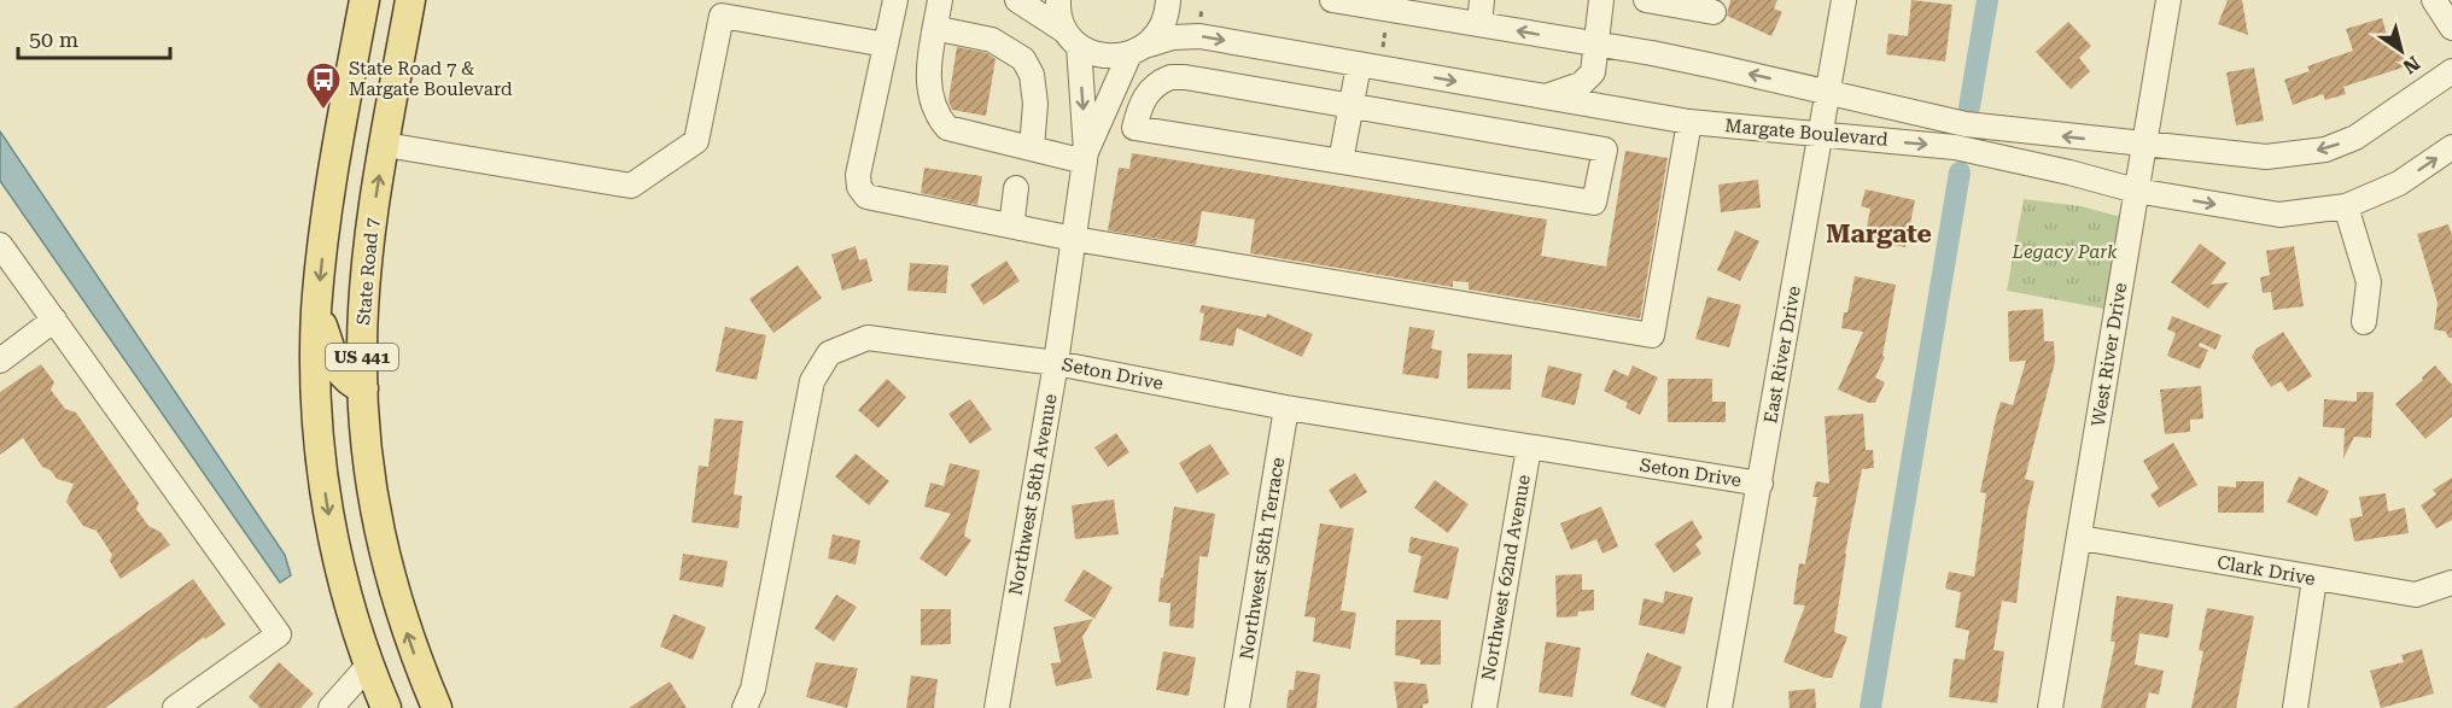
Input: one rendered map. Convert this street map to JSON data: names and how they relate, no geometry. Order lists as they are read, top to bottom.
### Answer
{
  "streets": {
    "main road": ["State Road 7", "US 441"],
    "street": [
      "Margate Boulevard",
      "East River Drive",
      "West River Drive",
      "Seton Drive",
      "Northwest 58th Avenue",
      "Northwest 58th Terrace",
      "Clark Drive",
      "Northwest 62nd Avenue"
    ]
  },
  "crossings": [
    ["Margate Boulevard", "East River Drive"],
    ["Margate Boulevard", "West River Drive"],
    ["Margate Boulevard", "Northwest 58th Avenue"],
    ["East River Drive", "Seton Drive"],
    ["West River Drive", "Clark Drive"],
    ["Seton Drive", "Northwest 58th Avenue"],
    ["Seton Drive", "Northwest 58th Terrace"],
    ["Seton Drive", "Northwest 62nd Avenue"]
  ],
  "districts": ["Margate"],
  "parks": ["Legacy Park"],
  "places": {
    "bus stop": ["State Road 7 & Margate Boulevard"]
  },
  "scale_bar": "50 m",
  "north": "bottom right"
}
